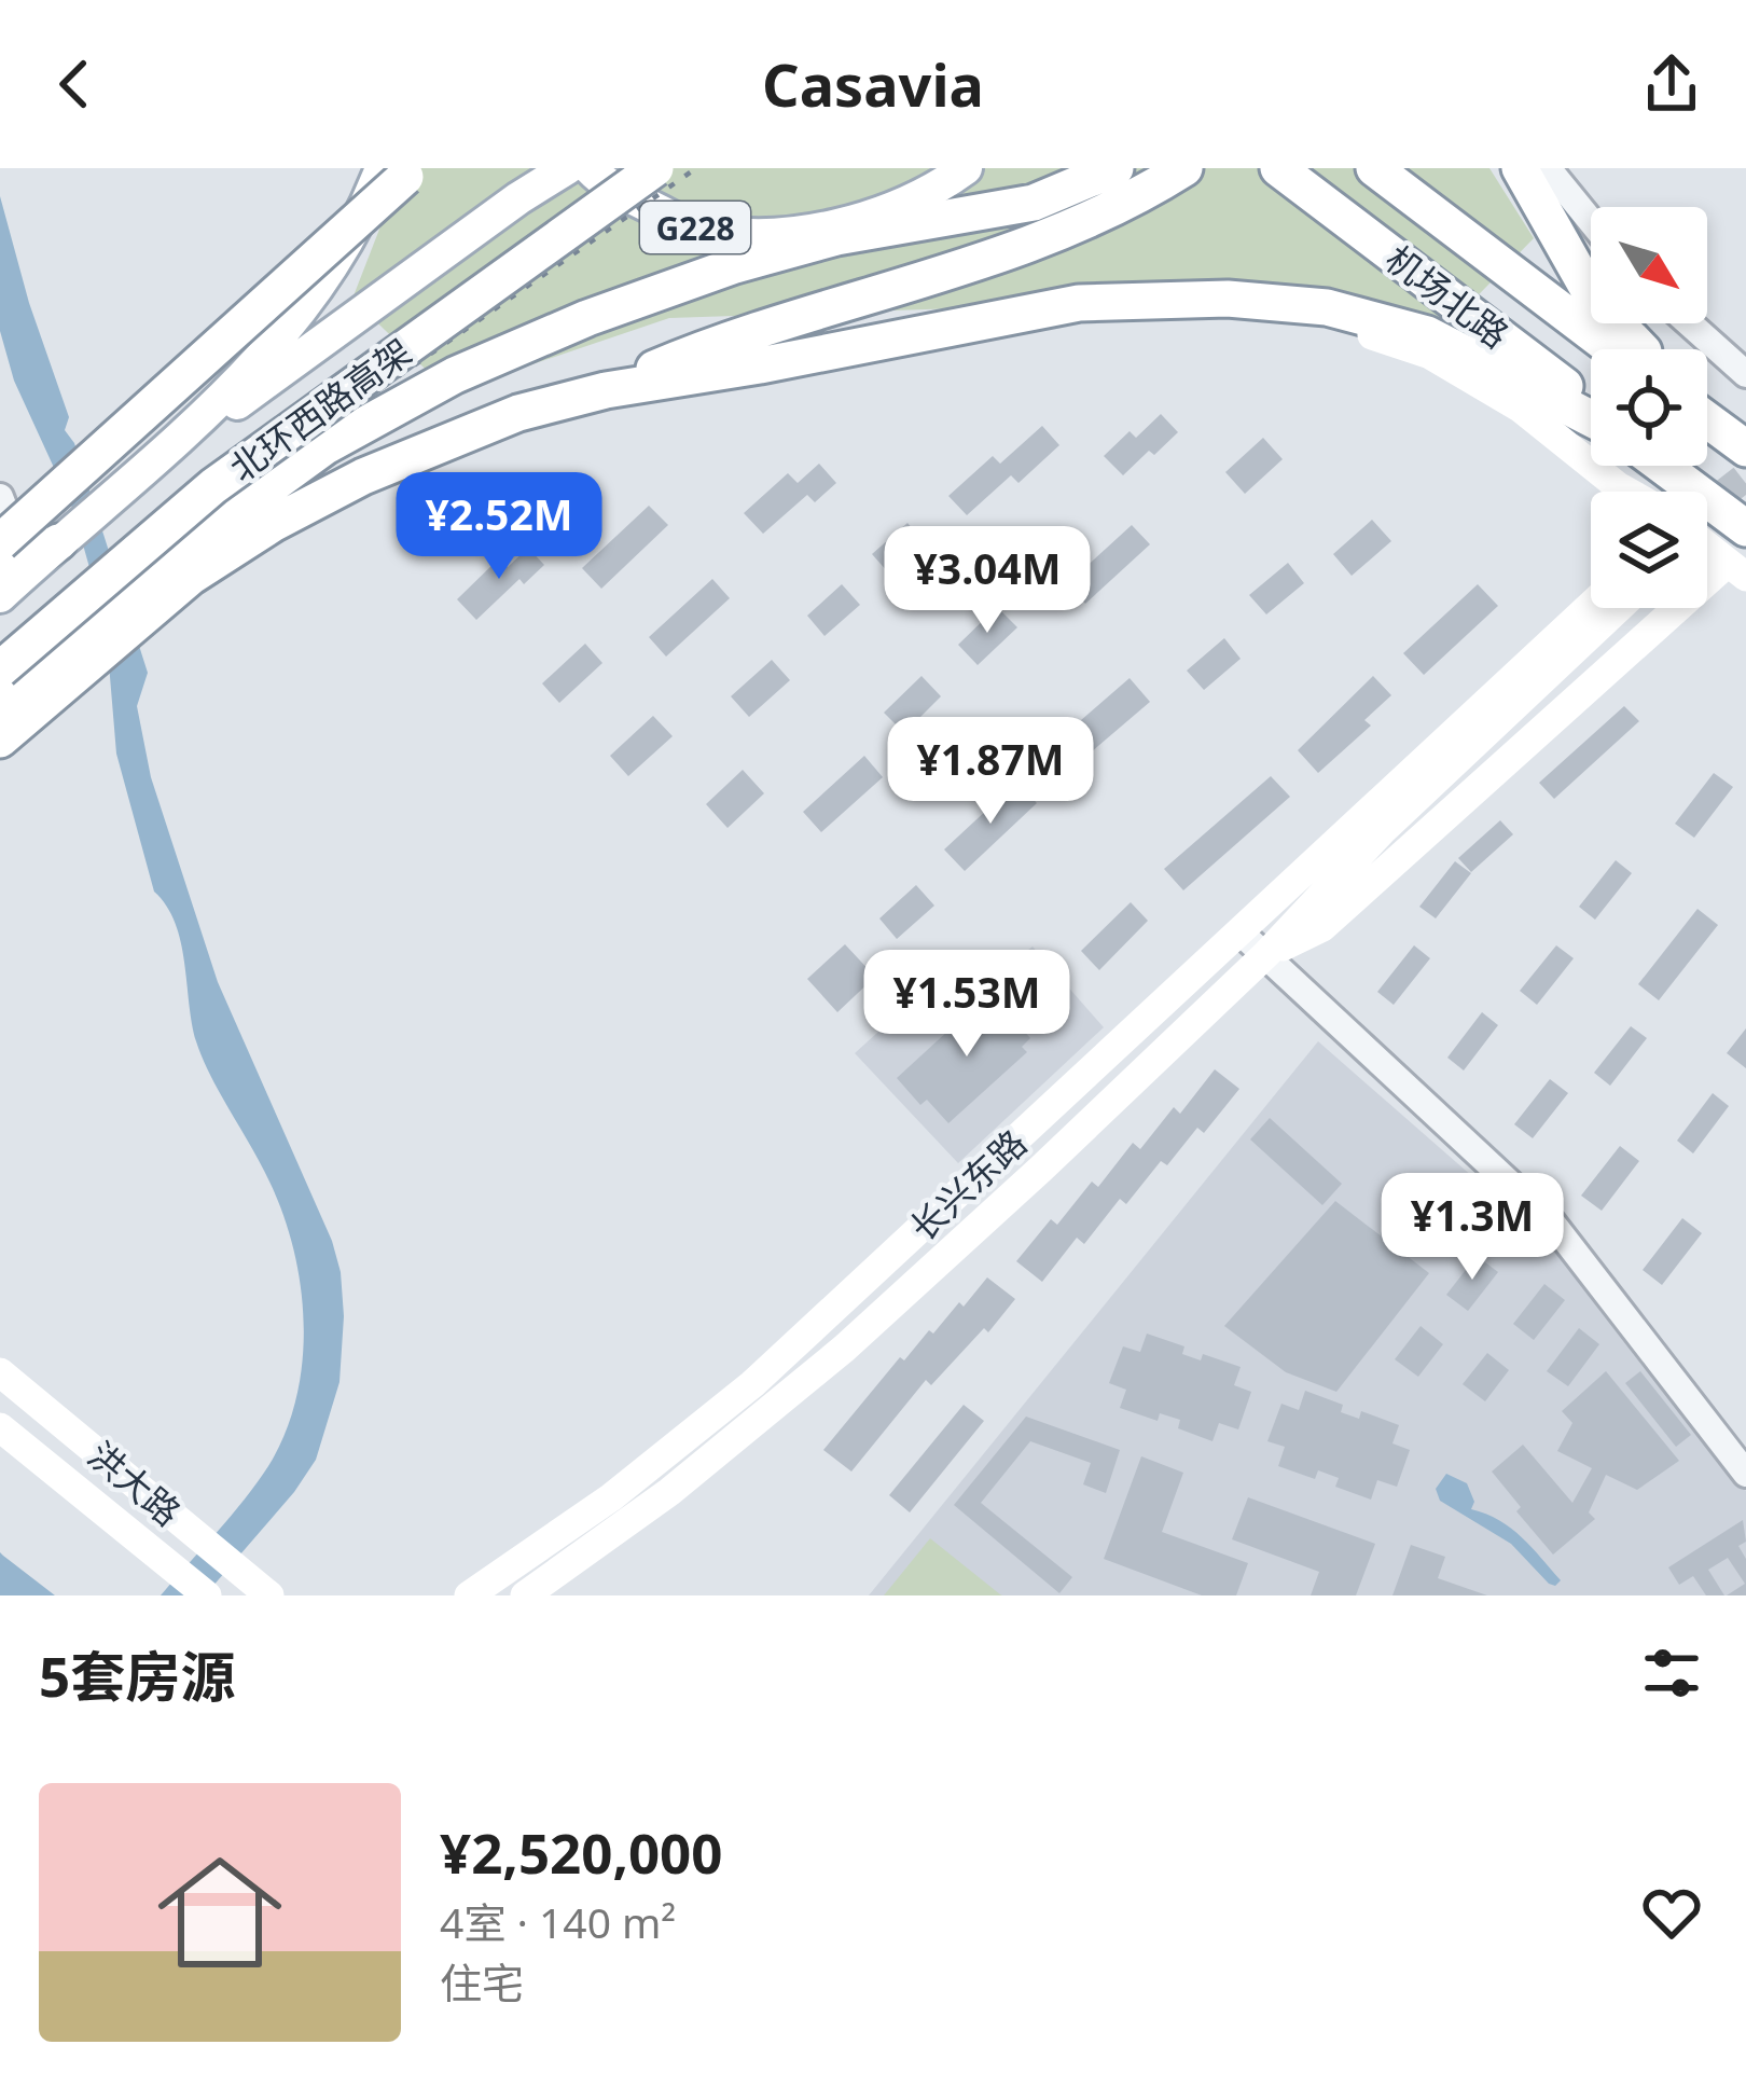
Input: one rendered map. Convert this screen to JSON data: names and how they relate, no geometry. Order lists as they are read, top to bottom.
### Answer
{
  "streets": {
    "highway": ["机场北路", "北环西路高架"],
    "main road": ["G228", "长兴东路", "洪大路"]
  },
  "north": "bottom right",
  "page": {
    "header": "Casavia",
    "price": [
      "¥2.52M",
      "¥3.04M",
      "¥1.87M",
      "¥1.53M",
      "¥1.3M"
    ],
    "heading": "5套房源",
    "list": [
      {
        "name": "¥2,520,000",
        "note": "4室 · 140 m² · 住宅"
      }
    ]
  }
}
